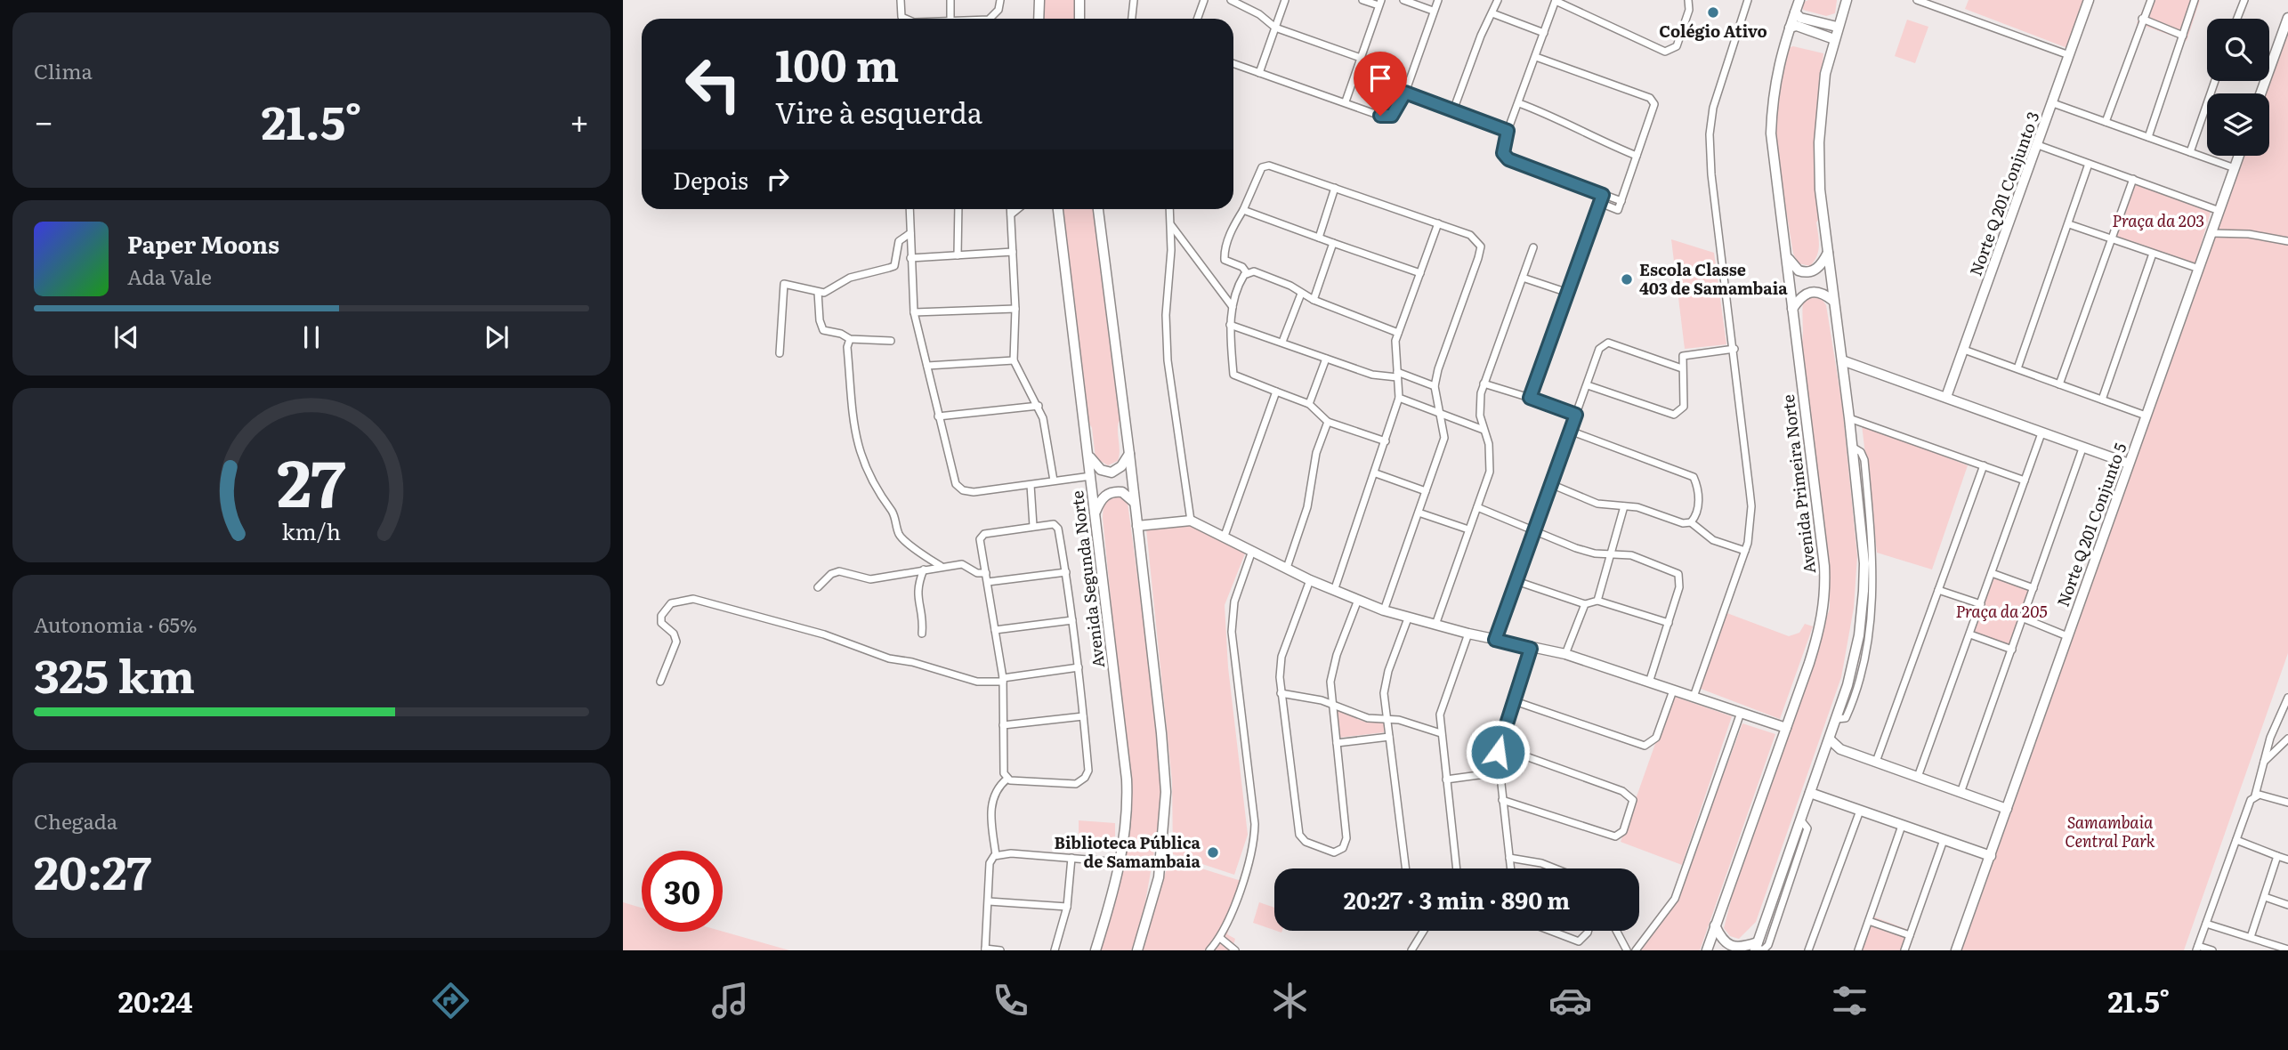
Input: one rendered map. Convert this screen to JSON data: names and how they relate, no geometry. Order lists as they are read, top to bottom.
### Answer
{
  "streets": {
    "main road": [
      "Norte Q 201 Conjunto 3",
      "Avenida Primeira Norte",
      "Norte Q 201 Conjunto 5",
      "Avenida Segunda Norte"
    ]
  },
  "parks": ["Praça da 203", "Praça da 205", "Samambaia Central Park"],
  "places": ["Colégio Ativo", "Escola Classe 403 de Samambaia", "Biblioteca Pública de Samambaia"],
  "page": {
    "tile": [
      "Clima",
      ["Autonomia · 65%", "325 km"],
      ["Chegada", "20:27"]
    ],
    "turn": ["100 m", "Vire à esquerda"],
    "heat": ["−", "21.5°", "+"],
    "then": "Depois",
    "song": ["Paper Moons", "Ada Vale"],
    "limit": "30",
    "trip": "20:27 · 3 min · 890 m",
    "tabs": ["20:24", "21.5°"],
    "gauge": ["27", "km/h"]
  }
}
